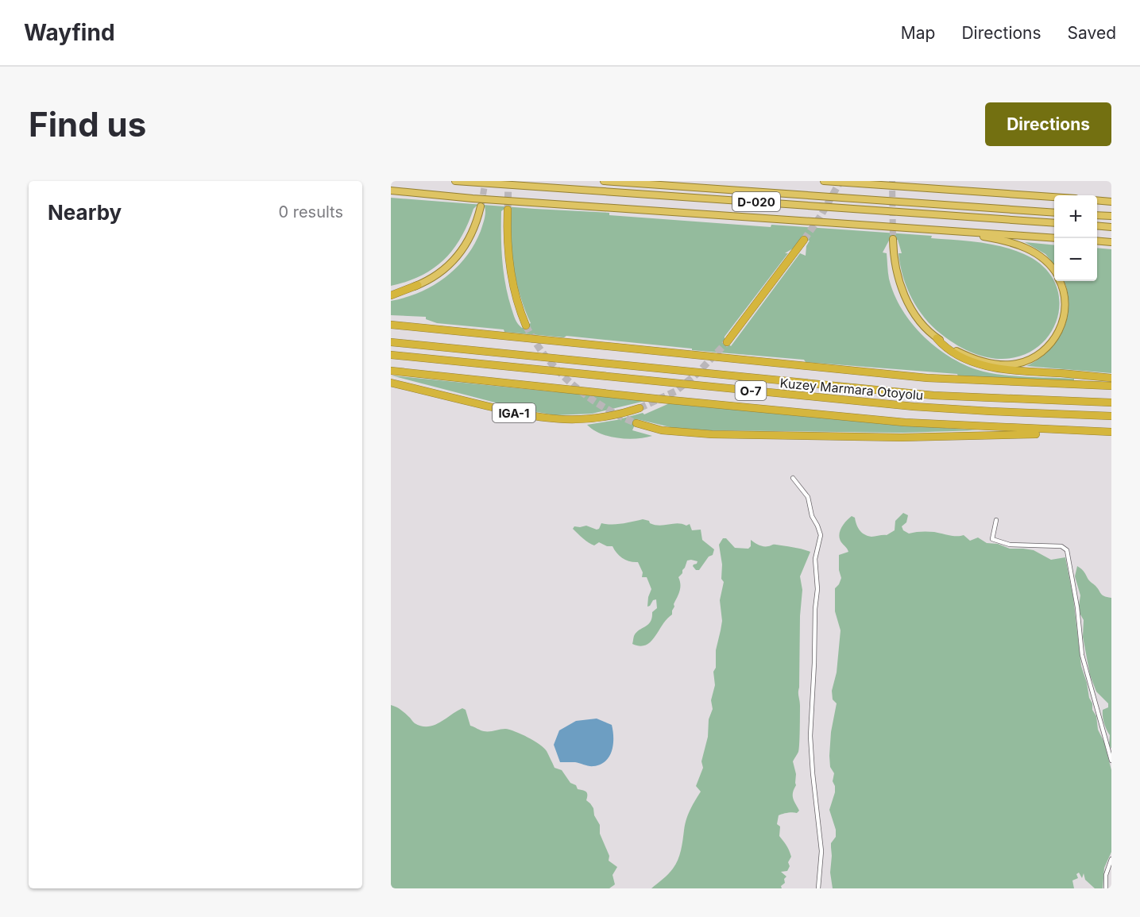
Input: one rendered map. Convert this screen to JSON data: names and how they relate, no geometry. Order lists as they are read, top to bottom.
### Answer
{
  "streets": {
    "highway": [
      "D-020",
      "Kuzey Marmara Otoyolu",
      "O-7",
      "IGA-1"
    ]
  },
  "page": {
    "header": "Wayfind",
    "nav": ["Map", "Directions", "Saved"],
    "buttons": "Directions",
    "title": "Find us",
    "heading": ["Nearby", "0 results"],
    "map_buttons": ["+", "−"]
  }
}
